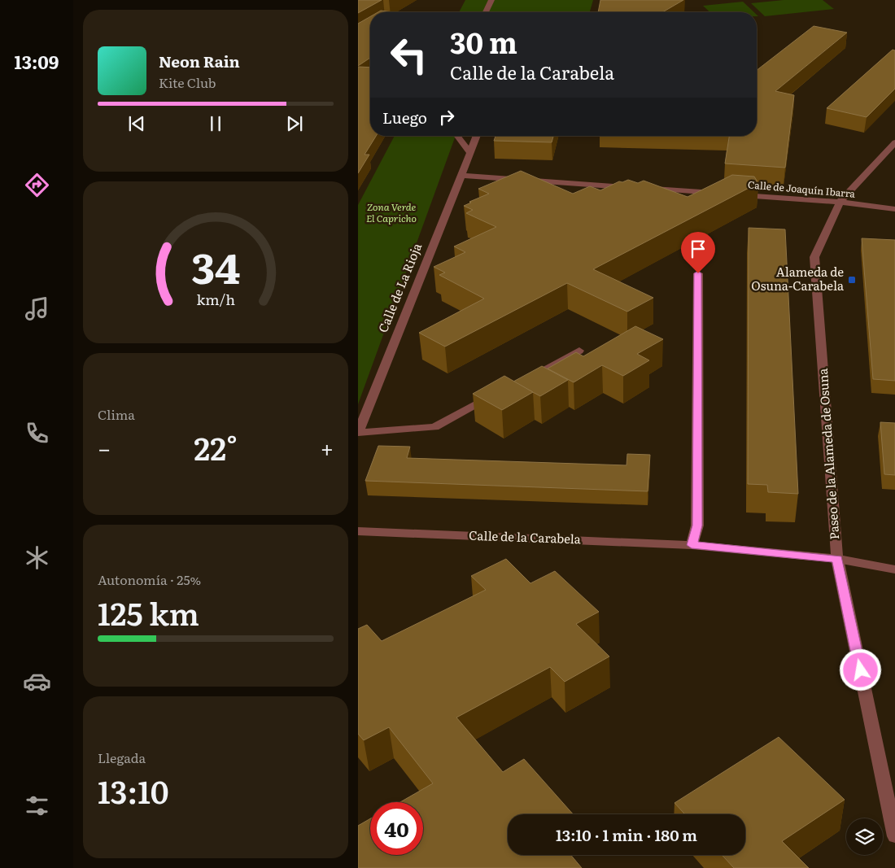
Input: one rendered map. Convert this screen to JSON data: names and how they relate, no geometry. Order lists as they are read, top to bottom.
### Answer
{
  "streets": {
    "street": [
      "Calle de Joaquín Ibarra",
      "Calle de La Rioja",
      "Paseo de la Alameda de Osuna",
      "Calle de la Carabela"
    ]
  },
  "crossings": [
    ["Calle de Joaquín Ibarra", "Paseo de la Alameda de Osuna"],
    ["Paseo de la Alameda de Osuna", "Calle de la Carabela"]
  ],
  "parks": ["Zona Verde El Capricho"],
  "places": {
    "transit": ["Alameda de Osuna-Carabela"]
  },
  "page": {
    "tabs": "13:09",
    "turn": ["30 m", "Calle de la Carabela"],
    "song": ["Neon Rain", "Kite Club"],
    "then": "Luego",
    "tile": [
      "Clima",
      ["Autonomía · 25%", "125 km"],
      ["Llegada", "13:10"]
    ],
    "heat": ["−", "22°", "+"],
    "limit": "40",
    "trip": "13:10 · 1 min · 180 m",
    "gauge": ["34", "km/h"]
  }
}
